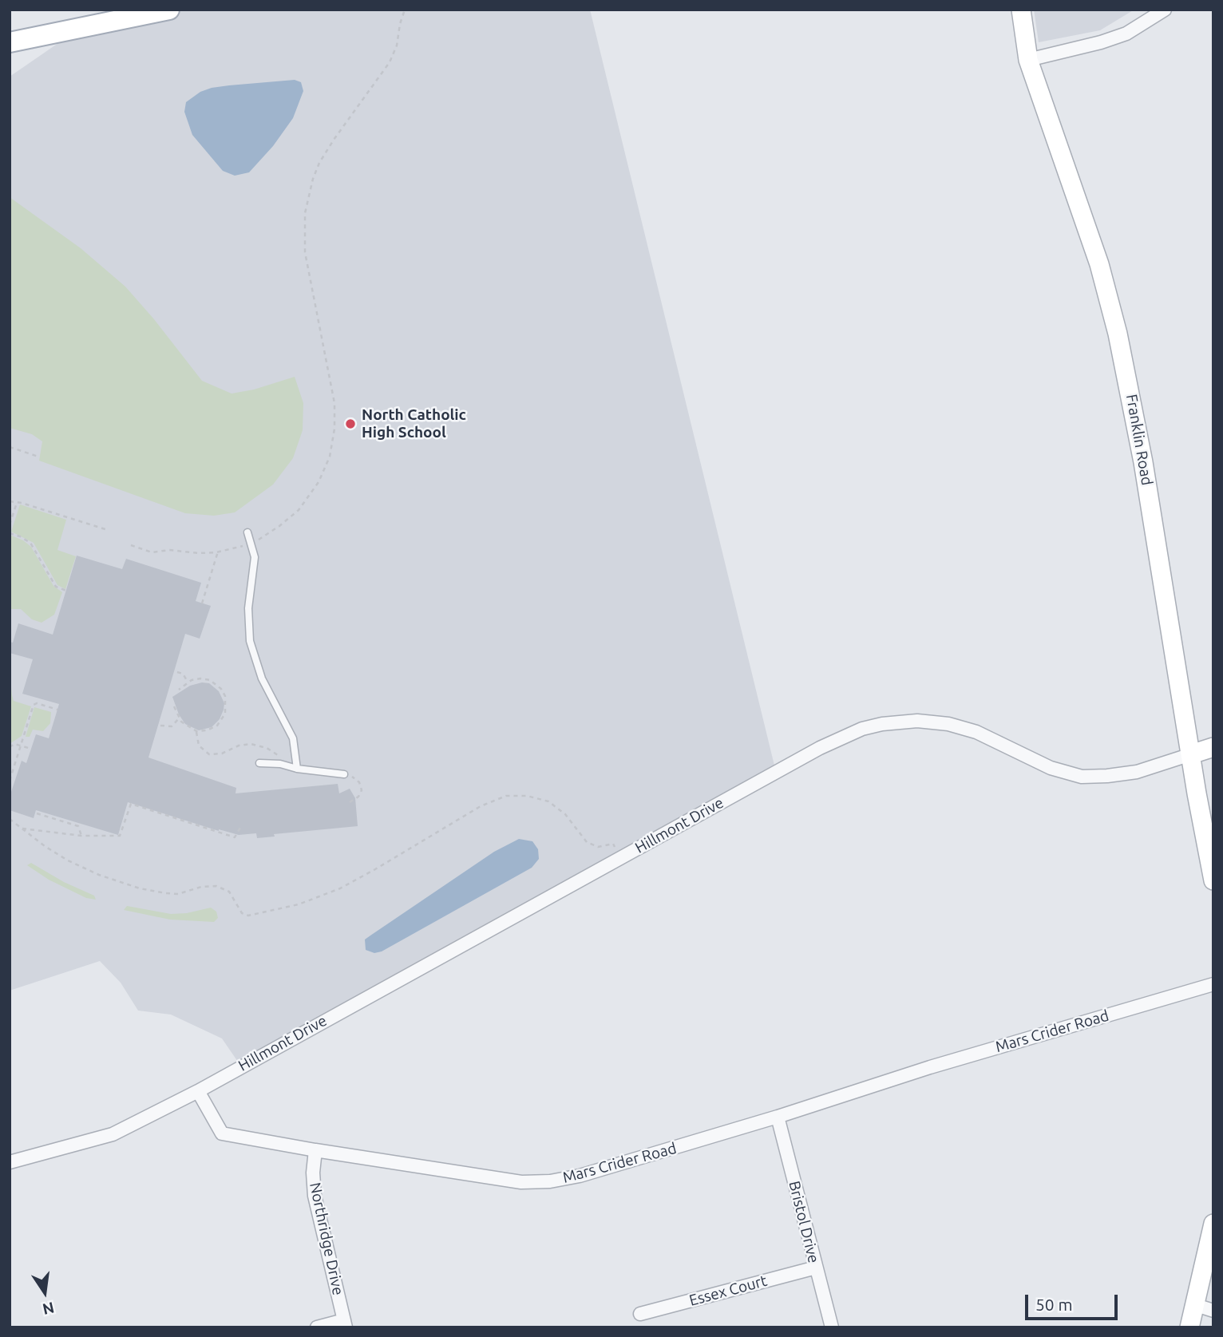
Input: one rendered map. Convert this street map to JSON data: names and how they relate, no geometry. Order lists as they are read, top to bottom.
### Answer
{
  "streets": {
    "street": [
      "Franklin Road",
      "Hillmont Drive",
      "Mars Crider Road",
      "Bristol Drive",
      "Northridge Drive",
      "Essex Court"
    ]
  },
  "crossings": [
    ["Franklin Road", "Hillmont Drive"],
    ["Hillmont Drive", "Mars Crider Road"],
    ["Mars Crider Road", "Bristol Drive"],
    ["Mars Crider Road", "Northridge Drive"],
    ["Bristol Drive", "Essex Court"]
  ],
  "places": ["North Catholic High School"],
  "scale_bar": "50 m",
  "north": "bottom"
}
